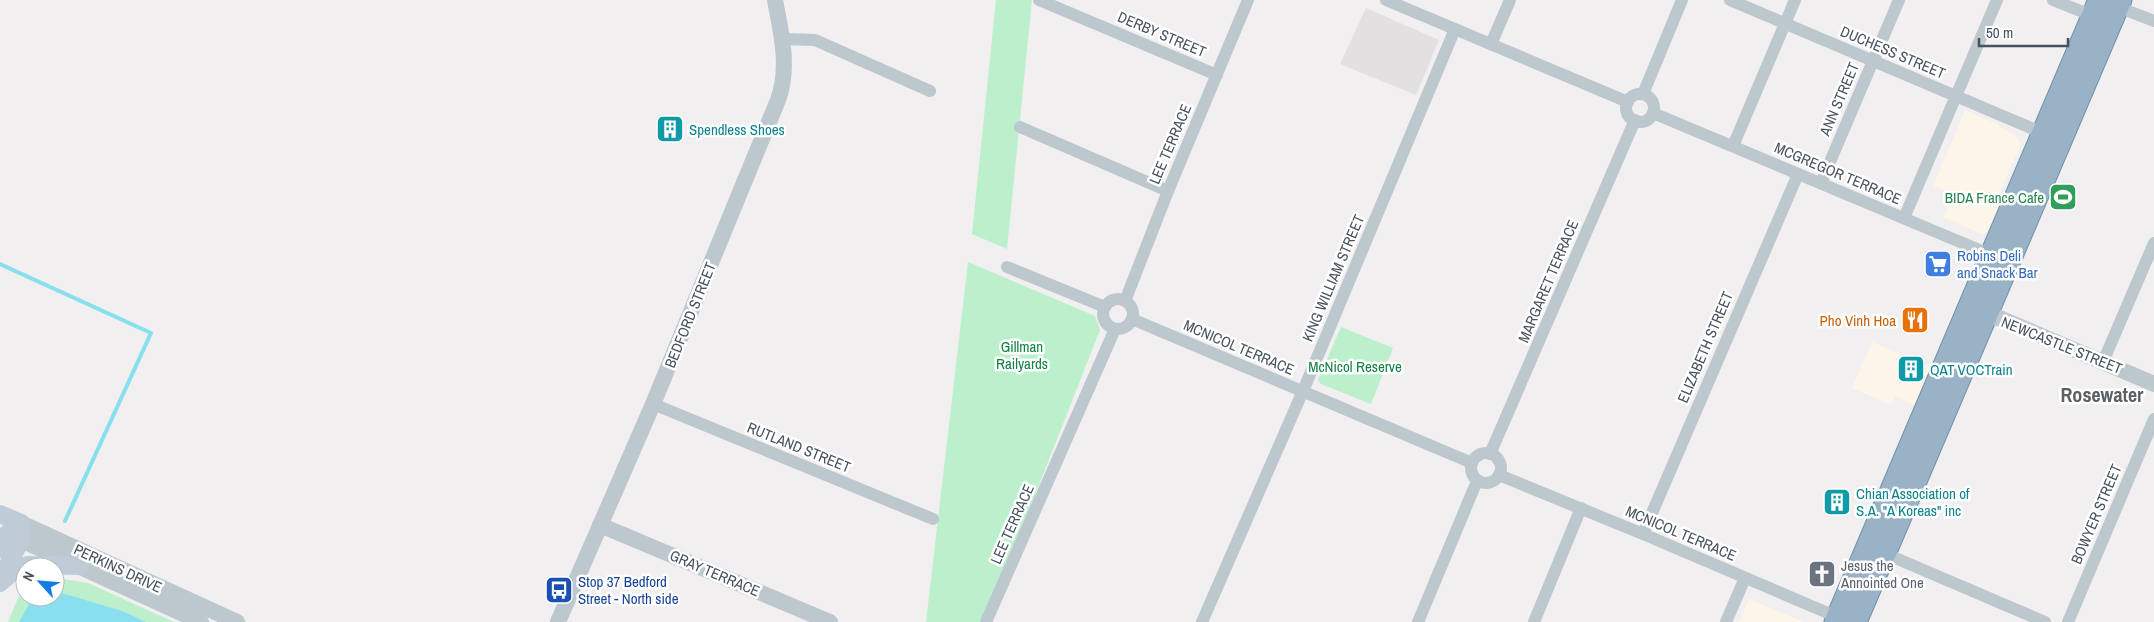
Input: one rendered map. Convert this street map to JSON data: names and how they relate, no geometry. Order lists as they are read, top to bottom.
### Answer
{
  "streets": {
    "main road": ["PERKINS DRIVE"],
    "street": [
      "DERBY STREET",
      "DUCHESS STREET",
      "ANN STREET",
      "LEE TERRACE",
      "MCGREGOR TERRACE",
      "KING WILLIAM STREET",
      "MARGARET TERRACE",
      "BEDFORD STREET",
      "NEWCASTLE STREET",
      "MCNICOL TERRACE",
      "ELIZABETH STREET",
      "RUTLAND STREET",
      "BOWYER STREET",
      "GRAY TERRACE"
    ]
  },
  "crossings": [
    ["DERBY STREET", "LEE TERRACE"],
    ["DUCHESS STREET", "ANN STREET"],
    ["ANN STREET", "MCGREGOR TERRACE"],
    ["LEE TERRACE", "MCNICOL TERRACE"],
    ["MCGREGOR TERRACE", "MARGARET TERRACE"],
    ["MCGREGOR TERRACE", "ELIZABETH STREET"],
    ["KING WILLIAM STREET", "MCNICOL TERRACE"],
    ["MARGARET TERRACE", "MCNICOL TERRACE"],
    ["BEDFORD STREET", "RUTLAND STREET"],
    ["BEDFORD STREET", "GRAY TERRACE"],
    ["MCNICOL TERRACE", "ELIZABETH STREET"]
  ],
  "districts": ["Rosewater"],
  "parks": ["Gillman Railyards", "McNicol Reserve"],
  "places": {
    "building": ["Spendless Shoes", "QAT VOCTrain", "Chian Association of S.A. \"A Koreas\" inc"],
    "sports": ["BIDA France Cafe"],
    "supermarket": ["Robins Deli and Snack Bar"],
    "restaurant": ["Pho Vinh Hoa"],
    "church": ["Jesus the Annointed One"],
    "bus stop": ["Stop 37 Bedford Street - North side"]
  },
  "scale_bar": "50 m",
  "north": "top left"
}
